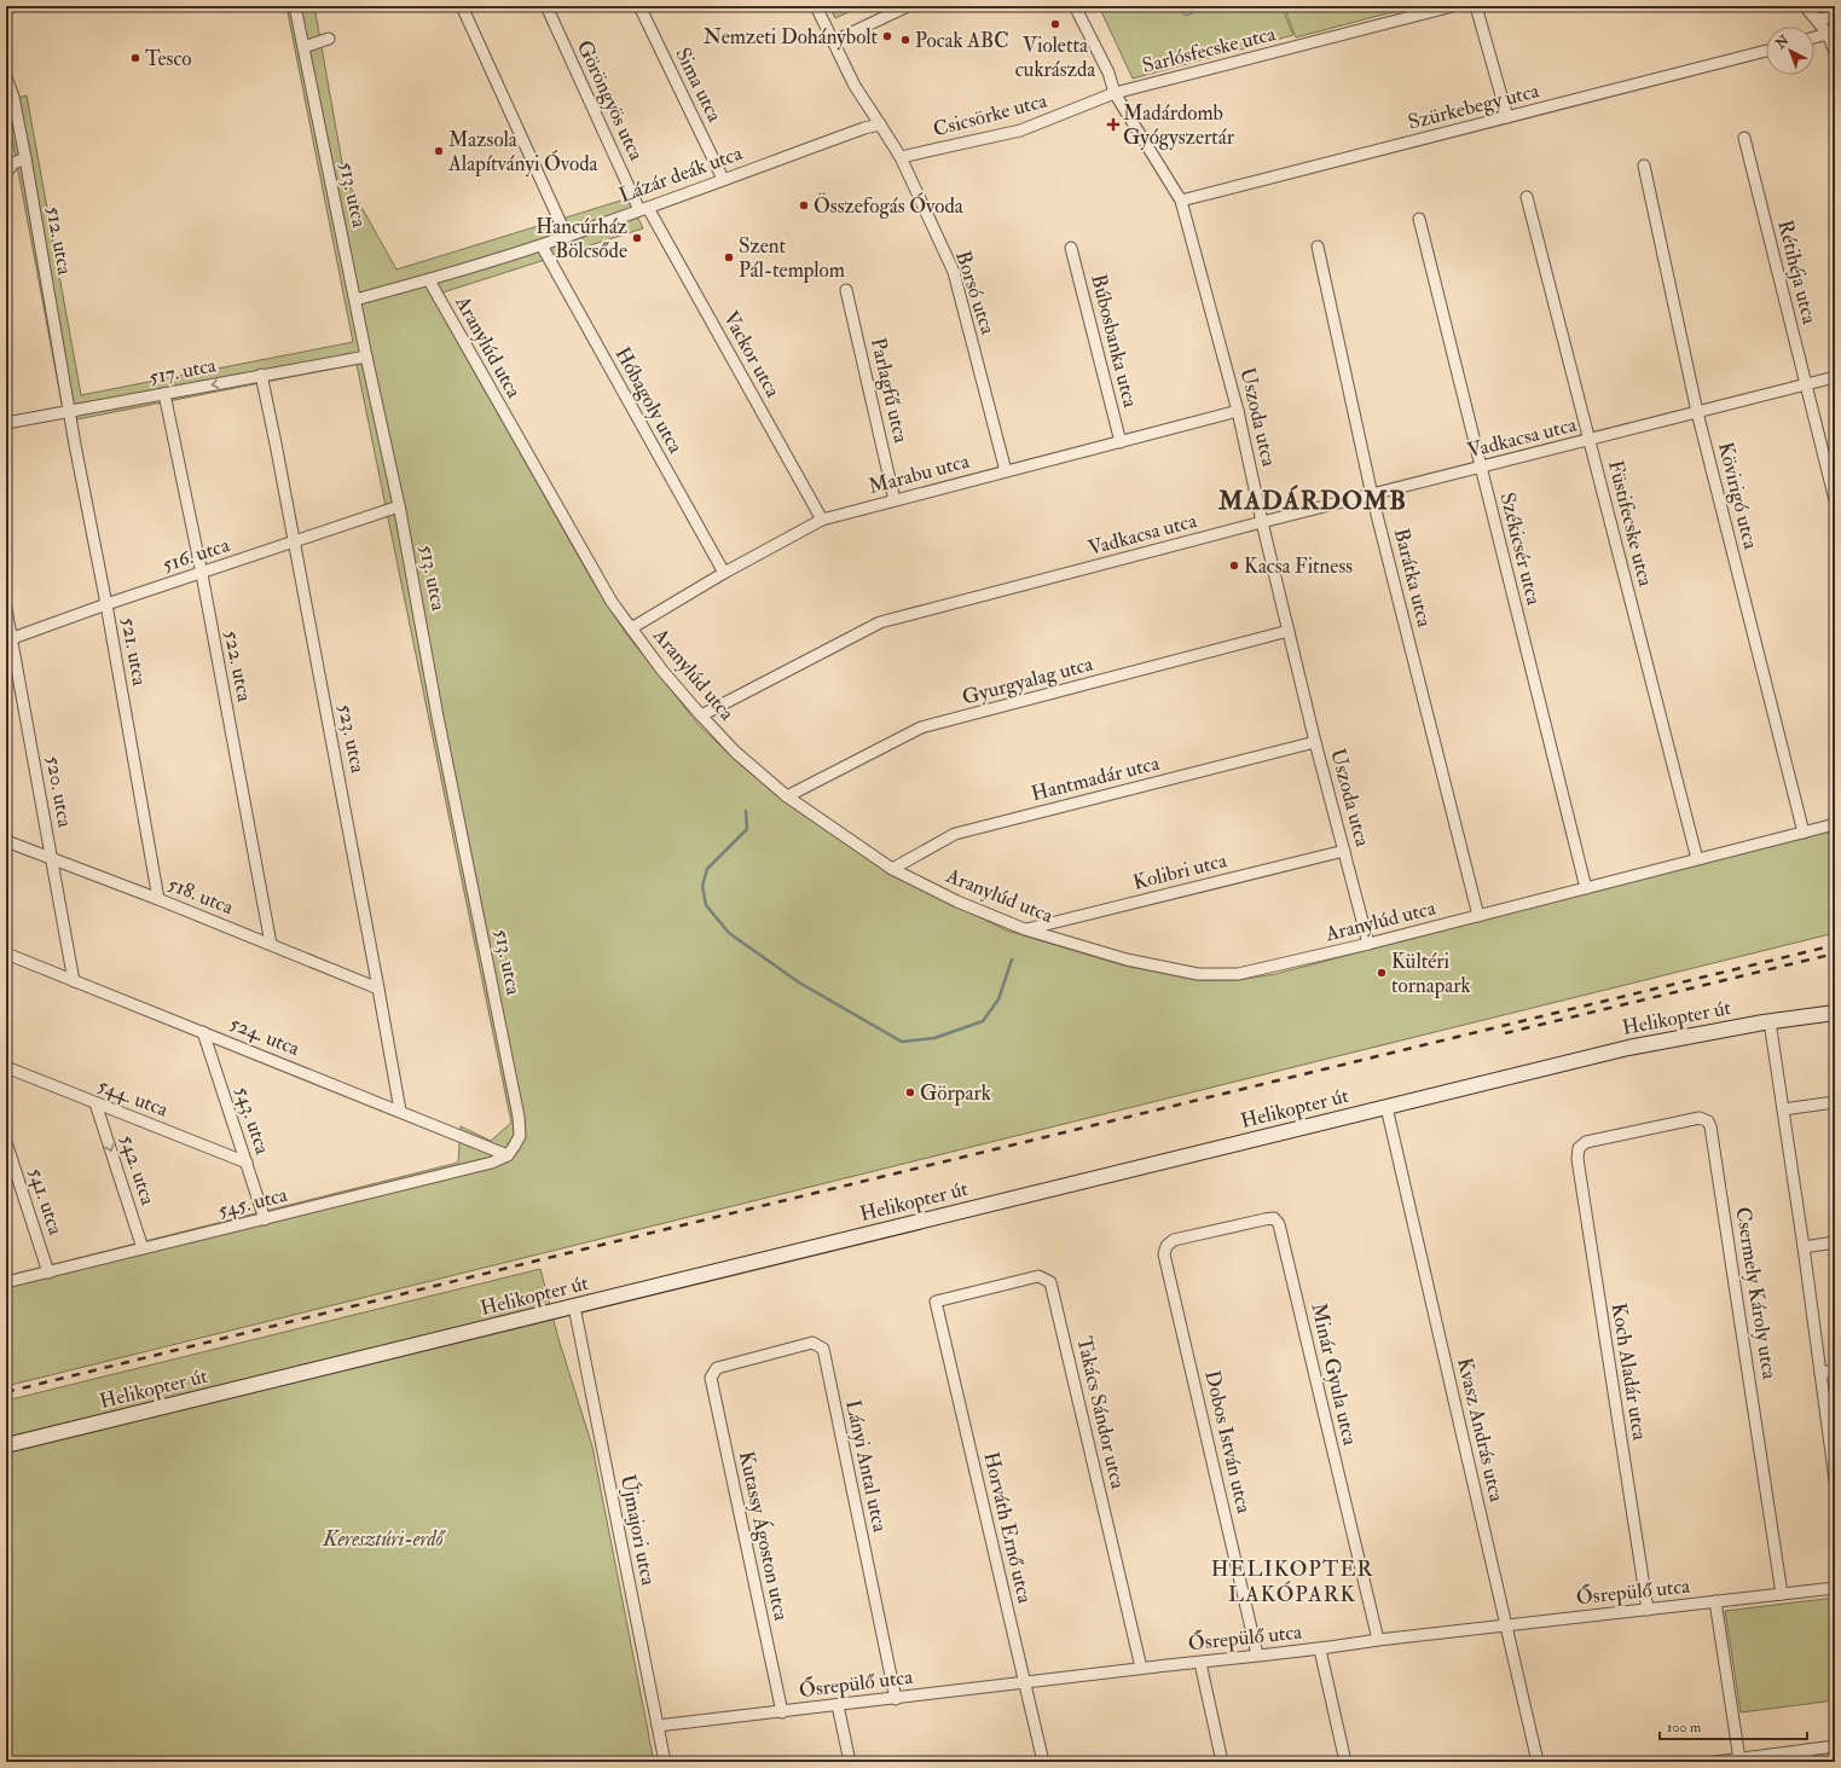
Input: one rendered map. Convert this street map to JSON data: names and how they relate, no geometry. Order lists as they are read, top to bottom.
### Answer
{
  "streets": {
    "street": [
      "Sarlósfecske utca",
      "Sima utca",
      "Göröngyös utca",
      "Szürkebegy utca",
      "Csicsörke utca",
      "Lázár deák utca",
      "513. utca",
      "512. utca",
      "Rétihéja utca",
      "Borsó utca",
      "Búbosbanka utca",
      "Aranylúd utca",
      "Vackor utca",
      "517. utca",
      "Parlagfű utca",
      "Hóbagoly utca",
      "Uszoda utca",
      "Vadkacsa utca",
      "Marabu utca",
      "Kövirigó utca",
      "Füstifecske utca",
      "Székicsér utca",
      "516. utca",
      "Barátka utca",
      "521. utca",
      "522. utca",
      "Gyurgyalag utca",
      "523. utca",
      "Hantmadár utca",
      "520. utca",
      "Kolibri utca",
      "518. utca",
      "Helikopter út",
      "524. utca",
      "544. utca",
      "543. utca",
      "542. utca",
      "541. utca",
      "545. utca",
      "Csermely Károly utca",
      "Koch Aladár utca",
      "Minár Gyula utca",
      "Takács Sándor utca",
      "Kvasz András utca",
      "Dobos István utca",
      "Lányi Antal utca",
      "Horváth Ernő utca",
      "Újmajori utca",
      "Kutassy Ágoston utca",
      "Ősrepülő utca"
    ]
  },
  "crossings": [
    ["Sarlósfecske utca", "Csicsörke utca"],
    ["Sarlósfecske utca", "Uszoda utca"],
    ["Sima utca", "Lázár deák utca"],
    ["Göröngyös utca", "Lázár deák utca"],
    ["Göröngyös utca", "Vackor utca"],
    ["Szürkebegy utca", "Uszoda utca"],
    ["Csicsörke utca", "Borsó utca"],
    ["Csicsörke utca", "Uszoda utca"],
    ["Lázár deák utca", "513. utca"],
    ["Lázár deák utca", "Borsó utca"],
    ["Lázár deák utca", "Aranylúd utca"],
    ["Lázár deák utca", "Vackor utca"],
    ["Lázár deák utca", "Hóbagoly utca"],
    ["513. utca", "517. utca"],
    ["513. utca", "516. utca"],
    ["513. utca", "524. utca"],
    ["513. utca", "545. utca"],
    ["512. utca", "517. utca"],
    ["512. utca", "521. utca"],
    ["Rétihéja utca", "Vadkacsa utca"],
    ["Borsó utca", "Marabu utca"],
    ["Búbosbanka utca", "Marabu utca"],
    ["Aranylúd utca", "Uszoda utca"],
    ["Aranylúd utca", "Vadkacsa utca"],
    ["Aranylúd utca", "Marabu utca"],
    ["Aranylúd utca", "Kövirigó utca"],
    ["Aranylúd utca", "Füstifecske utca"],
    ["Aranylúd utca", "Székicsér utca"],
    ["Aranylúd utca", "Barátka utca"],
    ["Aranylúd utca", "Gyurgyalag utca"],
    ["Aranylúd utca", "Hantmadár utca"],
    ["Aranylúd utca", "Kolibri utca"],
    ["Vackor utca", "Marabu utca"],
    ["517. utca", "521. utca"],
    ["517. utca", "522. utca"],
    ["517. utca", "523. utca"],
    ["Parlagfű utca", "Marabu utca"],
    ["Hóbagoly utca", "Marabu utca"],
    ["Uszoda utca", "Vadkacsa utca"],
    ["Uszoda utca", "Marabu utca"],
    ["Uszoda utca", "Gyurgyalag utca"],
    ["Uszoda utca", "Hantmadár utca"],
    ["Uszoda utca", "Kolibri utca"],
    ["Vadkacsa utca", "Kövirigó utca"],
    ["Vadkacsa utca", "Füstifecske utca"],
    ["Vadkacsa utca", "Székicsér utca"],
    ["Vadkacsa utca", "Barátka utca"],
    ["516. utca", "521. utca"],
    ["516. utca", "522. utca"],
    ["516. utca", "523. utca"],
    ["516. utca", "520. utca"],
    ["521. utca", "518. utca"],
    ["522. utca", "518. utca"],
    ["523. utca", "518. utca"],
    ["523. utca", "524. utca"],
    ["520. utca", "518. utca"],
    ["520. utca", "524. utca"],
    ["Helikopter út", "Kvasz András utca"],
    ["Helikopter út", "Újmajori utca"],
    ["524. utca", "543. utca"],
    ["524. utca", "545. utca"],
    ["544. utca", "543. utca"],
    ["544. utca", "542. utca"],
    ["543. utca", "545. utca"],
    ["542. utca", "545. utca"],
    ["541. utca", "545. utca"],
    ["Csermely Károly utca", "Koch Aladár utca"],
    ["Csermely Károly utca", "Ősrepülő utca"],
    ["Koch Aladár utca", "Ősrepülő utca"],
    ["Minár Gyula utca", "Dobos István utca"],
    ["Minár Gyula utca", "Ősrepülő utca"],
    ["Takács Sándor utca", "Horváth Ernő utca"],
    ["Takács Sándor utca", "Ősrepülő utca"],
    ["Kvasz András utca", "Ősrepülő utca"],
    ["Dobos István utca", "Ősrepülő utca"],
    ["Lányi Antal utca", "Kutassy Ágoston utca"],
    ["Lányi Antal utca", "Ősrepülő utca"],
    ["Horváth Ernő utca", "Ősrepülő utca"],
    ["Újmajori utca", "Ősrepülő utca"],
    ["Kutassy Ágoston utca", "Ősrepülő utca"]
  ],
  "one_way": ["542. utca"],
  "districts": ["MADÁRDOMB", "HELIKOPTER LAKÓPARK"],
  "parks": ["Keresztúri-erdő"],
  "places": {
    "other": [
      "Violetta cukrászda",
      "Nemzeti Dohánybolt",
      "Pocak ABC",
      "Tesco",
      "Mazsola Alapítványi Óvoda",
      "Összefogás Óvoda",
      "Hancúrház Bölcsőde",
      "Szent Pál-templom",
      "Kacsa Fitness",
      "Kültéri tornapark",
      "Görpark"
    ],
    "health": ["Madárdomb Gyógyszertár"]
  },
  "scale_bar": "100 m",
  "north": "top left"
}
